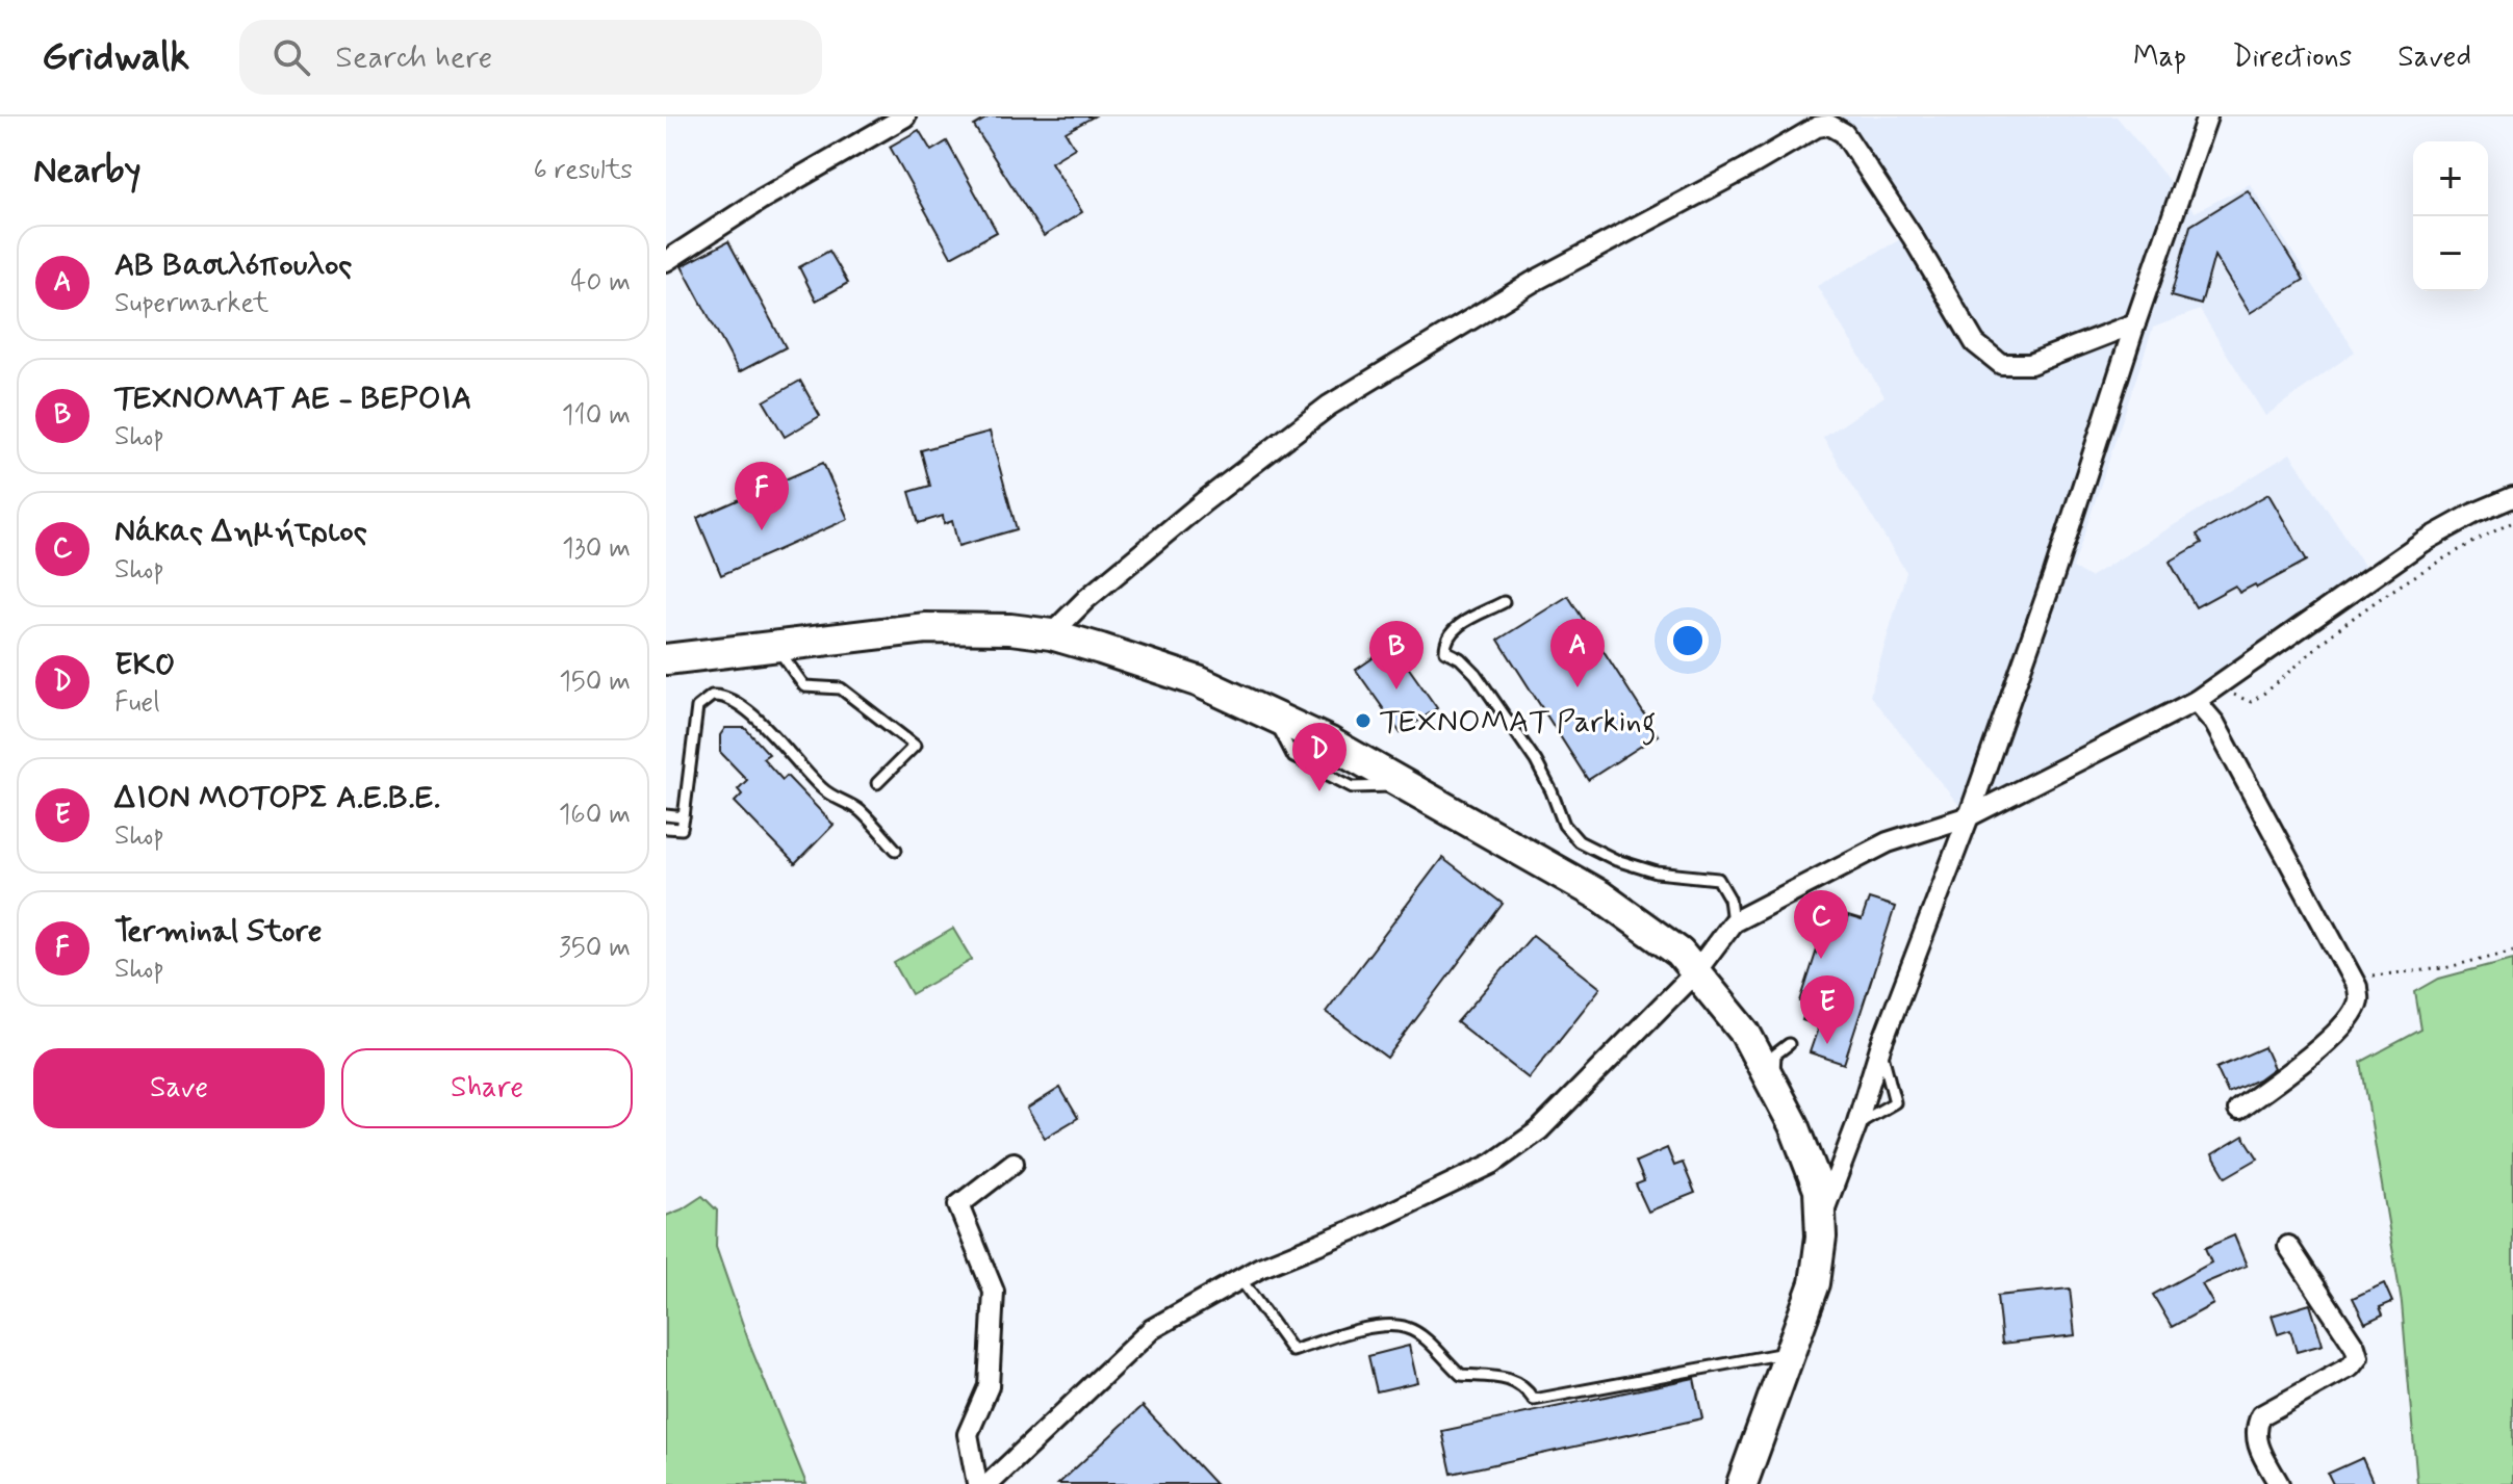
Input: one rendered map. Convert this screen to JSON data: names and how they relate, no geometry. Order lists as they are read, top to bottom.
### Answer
{
  "places": ["ΤΕΧΝΟΜΑΤ Parking"],
  "page": {
    "header": "Gridwalk",
    "search": "Search here",
    "nav": ["Map", "Directions", "Saved"],
    "heading": ["Nearby", "6 results"],
    "map_buttons": ["+", "−"],
    "list": [
      {
        "mark": "A",
        "name": "ΑΒ Βασιλόπουλος",
        "note": "Supermarket",
        "value": "40 m"
      },
      {
        "mark": "B",
        "name": "ΤΕΧΝΟΜΑΤ ΑΕ - ΒΕΡΟΙΑ",
        "note": "Shop",
        "value": "110 m"
      },
      {
        "mark": "C",
        "name": "Νάκας Δημήτριος",
        "note": "Shop",
        "value": "130 m"
      },
      {
        "mark": "D",
        "name": "EKO",
        "note": "Fuel",
        "value": "150 m"
      },
      {
        "mark": "E",
        "name": "ΔΙΟΝ ΜΟΤΟΡΣ Α.Ε.Β.Ε.",
        "note": "Shop",
        "value": "160 m"
      },
      {
        "mark": "F",
        "name": "Terminal Store",
        "note": "Shop",
        "value": "350 m"
      }
    ],
    "pins": [
      "F",
      "A",
      "B",
      "D",
      "C",
      "E"
    ],
    "buttons": ["Save", "Share"]
  }
}
